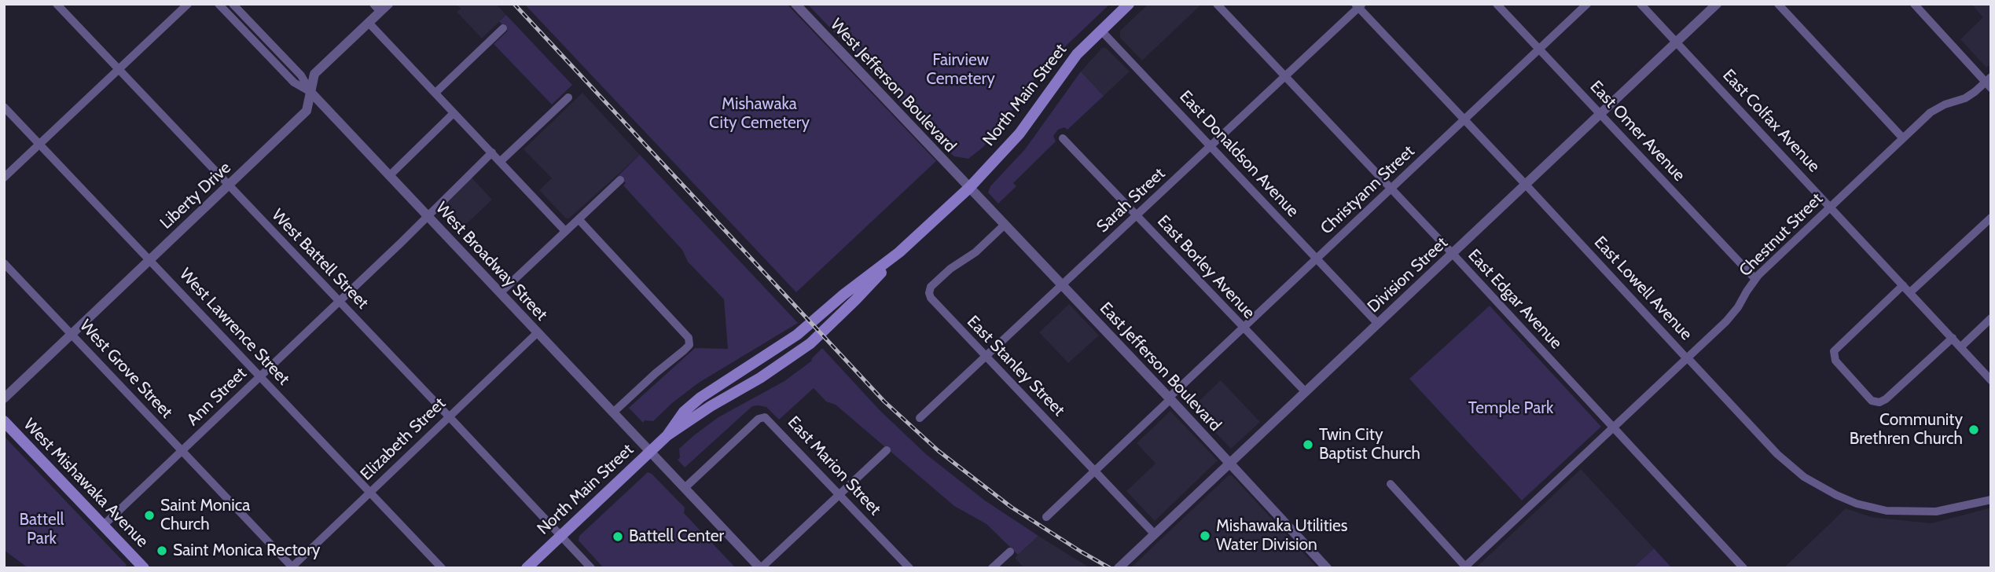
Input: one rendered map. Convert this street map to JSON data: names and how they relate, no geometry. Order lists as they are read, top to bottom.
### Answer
{
  "streets": {
    "main road": ["North Main Street", "West Mishawaka Avenue"],
    "street": [
      "West Jefferson Boulevard",
      "East Colfax Avenue",
      "East Omer Avenue",
      "East Donaldson Avenue",
      "Christyann Street",
      "Liberty Drive",
      "Sarah Street",
      "Chestnut Street",
      "West Battell Street",
      "West Broadway Street",
      "East Borley Avenue",
      "Division Street",
      "East Lowell Avenue",
      "East Edgar Avenue",
      "West Lawrence Street",
      "East Stanley Street",
      "East Jefferson Boulevard",
      "West Grove Street",
      "Ann Street",
      "Elizabeth Street",
      "East Marion Street"
    ]
  },
  "crossings": [
    ["West Jefferson Boulevard", "North Main Street"],
    ["West Jefferson Boulevard", "East Jefferson Boulevard"],
    ["North Main Street", "East Donaldson Avenue"],
    ["North Main Street", "West Battell Street"],
    ["North Main Street", "West Broadway Street"],
    ["North Main Street", "East Jefferson Boulevard"],
    ["East Colfax Avenue", "Chestnut Street"],
    ["East Colfax Avenue", "Division Street"],
    ["East Omer Avenue", "Christyann Street"],
    ["East Omer Avenue", "Chestnut Street"],
    ["East Omer Avenue", "Division Street"],
    ["East Donaldson Avenue", "Christyann Street"],
    ["East Donaldson Avenue", "Sarah Street"],
    ["East Donaldson Avenue", "Division Street"],
    ["Christyann Street", "East Borley Avenue"],
    ["Christyann Street", "East Lowell Avenue"],
    ["Christyann Street", "East Edgar Avenue"],
    ["Christyann Street", "East Stanley Street"],
    ["Christyann Street", "East Jefferson Boulevard"],
    ["Liberty Drive", "West Battell Street"],
    ["Liberty Drive", "West Broadway Street"],
    ["Liberty Drive", "West Lawrence Street"],
    ["Liberty Drive", "West Grove Street"],
    ["Sarah Street", "East Borley Avenue"],
    ["Sarah Street", "East Lowell Avenue"],
    ["Sarah Street", "East Edgar Avenue"],
    ["Sarah Street", "East Stanley Street"],
    ["Sarah Street", "East Jefferson Boulevard"],
    ["Chestnut Street", "East Lowell Avenue"],
    ["Chestnut Street", "East Edgar Avenue"],
    ["West Battell Street", "Ann Street"],
    ["West Battell Street", "Elizabeth Street"],
    ["West Broadway Street", "Ann Street"],
    ["West Broadway Street", "Elizabeth Street"],
    ["West Broadway Street", "East Marion Street"],
    ["East Borley Avenue", "Division Street"],
    ["Division Street", "East Lowell Avenue"],
    ["Division Street", "East Edgar Avenue"],
    ["Division Street", "East Stanley Street"],
    ["Division Street", "East Jefferson Boulevard"],
    ["West Lawrence Street", "Ann Street"],
    ["West Lawrence Street", "Elizabeth Street"],
    ["East Stanley Street", "East Jefferson Boulevard"],
    ["West Grove Street", "Ann Street"],
    ["West Grove Street", "Elizabeth Street"],
    ["Ann Street", "West Mishawaka Avenue"]
  ],
  "parks": [
    "Fairview Cemetery",
    "Mishawaka City Cemetery",
    "Temple Park",
    "Battell Park"
  ],
  "places": [
    "Community Brethren Church",
    "Twin City Baptist Church",
    "Saint Monica Church",
    "Mishawaka Utilities Water Division",
    "Battell Center",
    "Saint Monica Rectory"
  ]
}
